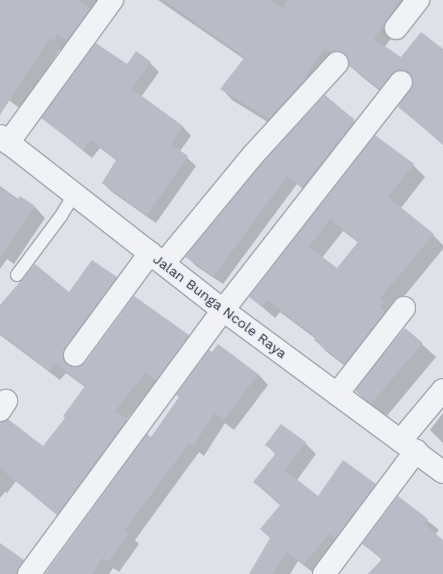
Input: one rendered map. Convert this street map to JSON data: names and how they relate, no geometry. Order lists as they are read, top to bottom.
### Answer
{
  "streets": {
    "street": ["Jalan Bunga Ncole Raya"]
  }
}
